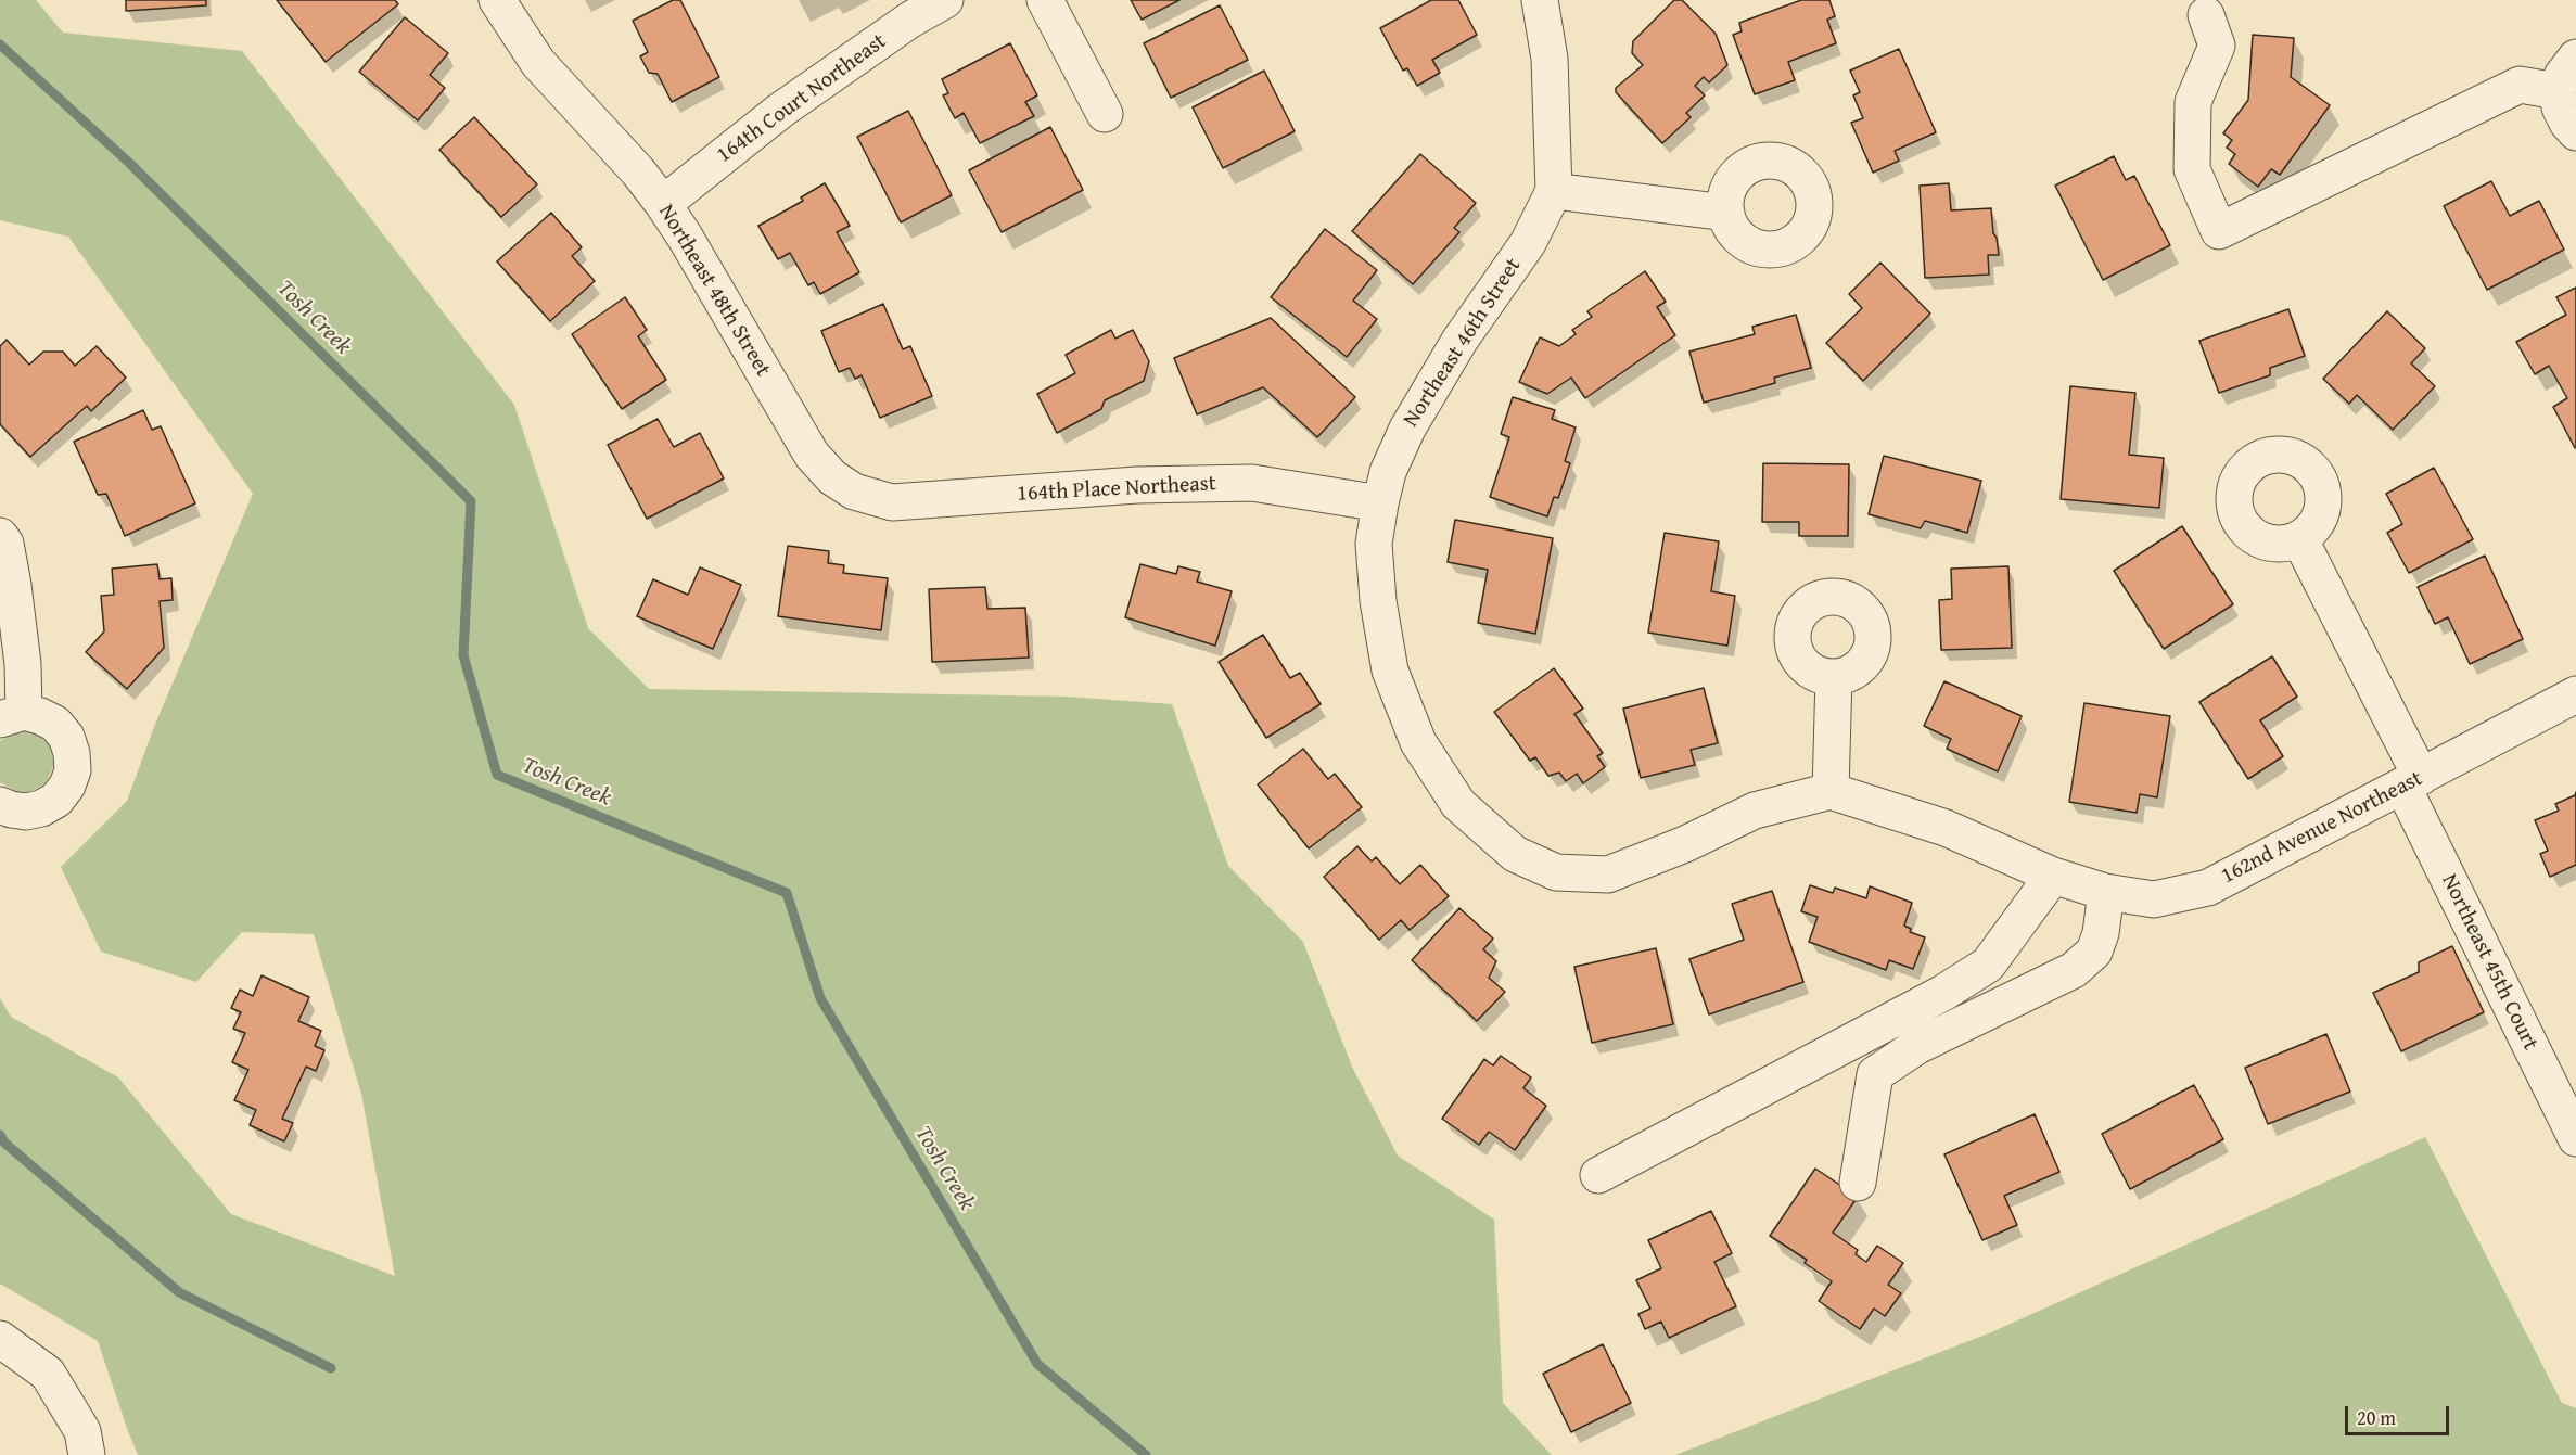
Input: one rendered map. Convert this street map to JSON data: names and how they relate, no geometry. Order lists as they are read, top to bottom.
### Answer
{
  "streets": {
    "street": [
      "164th Court Northeast",
      "Northeast 48th Street",
      "Northeast 46th Street",
      "164th Place Northeast",
      "162nd Avenue Northeast",
      "Northeast 45th Court"
    ]
  },
  "crossings": [
    ["164th Court Northeast", "Northeast 48th Street"],
    ["Northeast 48th Street", "164th Place Northeast"],
    ["Northeast 46th Street", "164th Place Northeast"],
    ["162nd Avenue Northeast", "Northeast 45th Court"]
  ],
  "water": ["Tosh Creek"],
  "scale_bar": "20 m"
}
